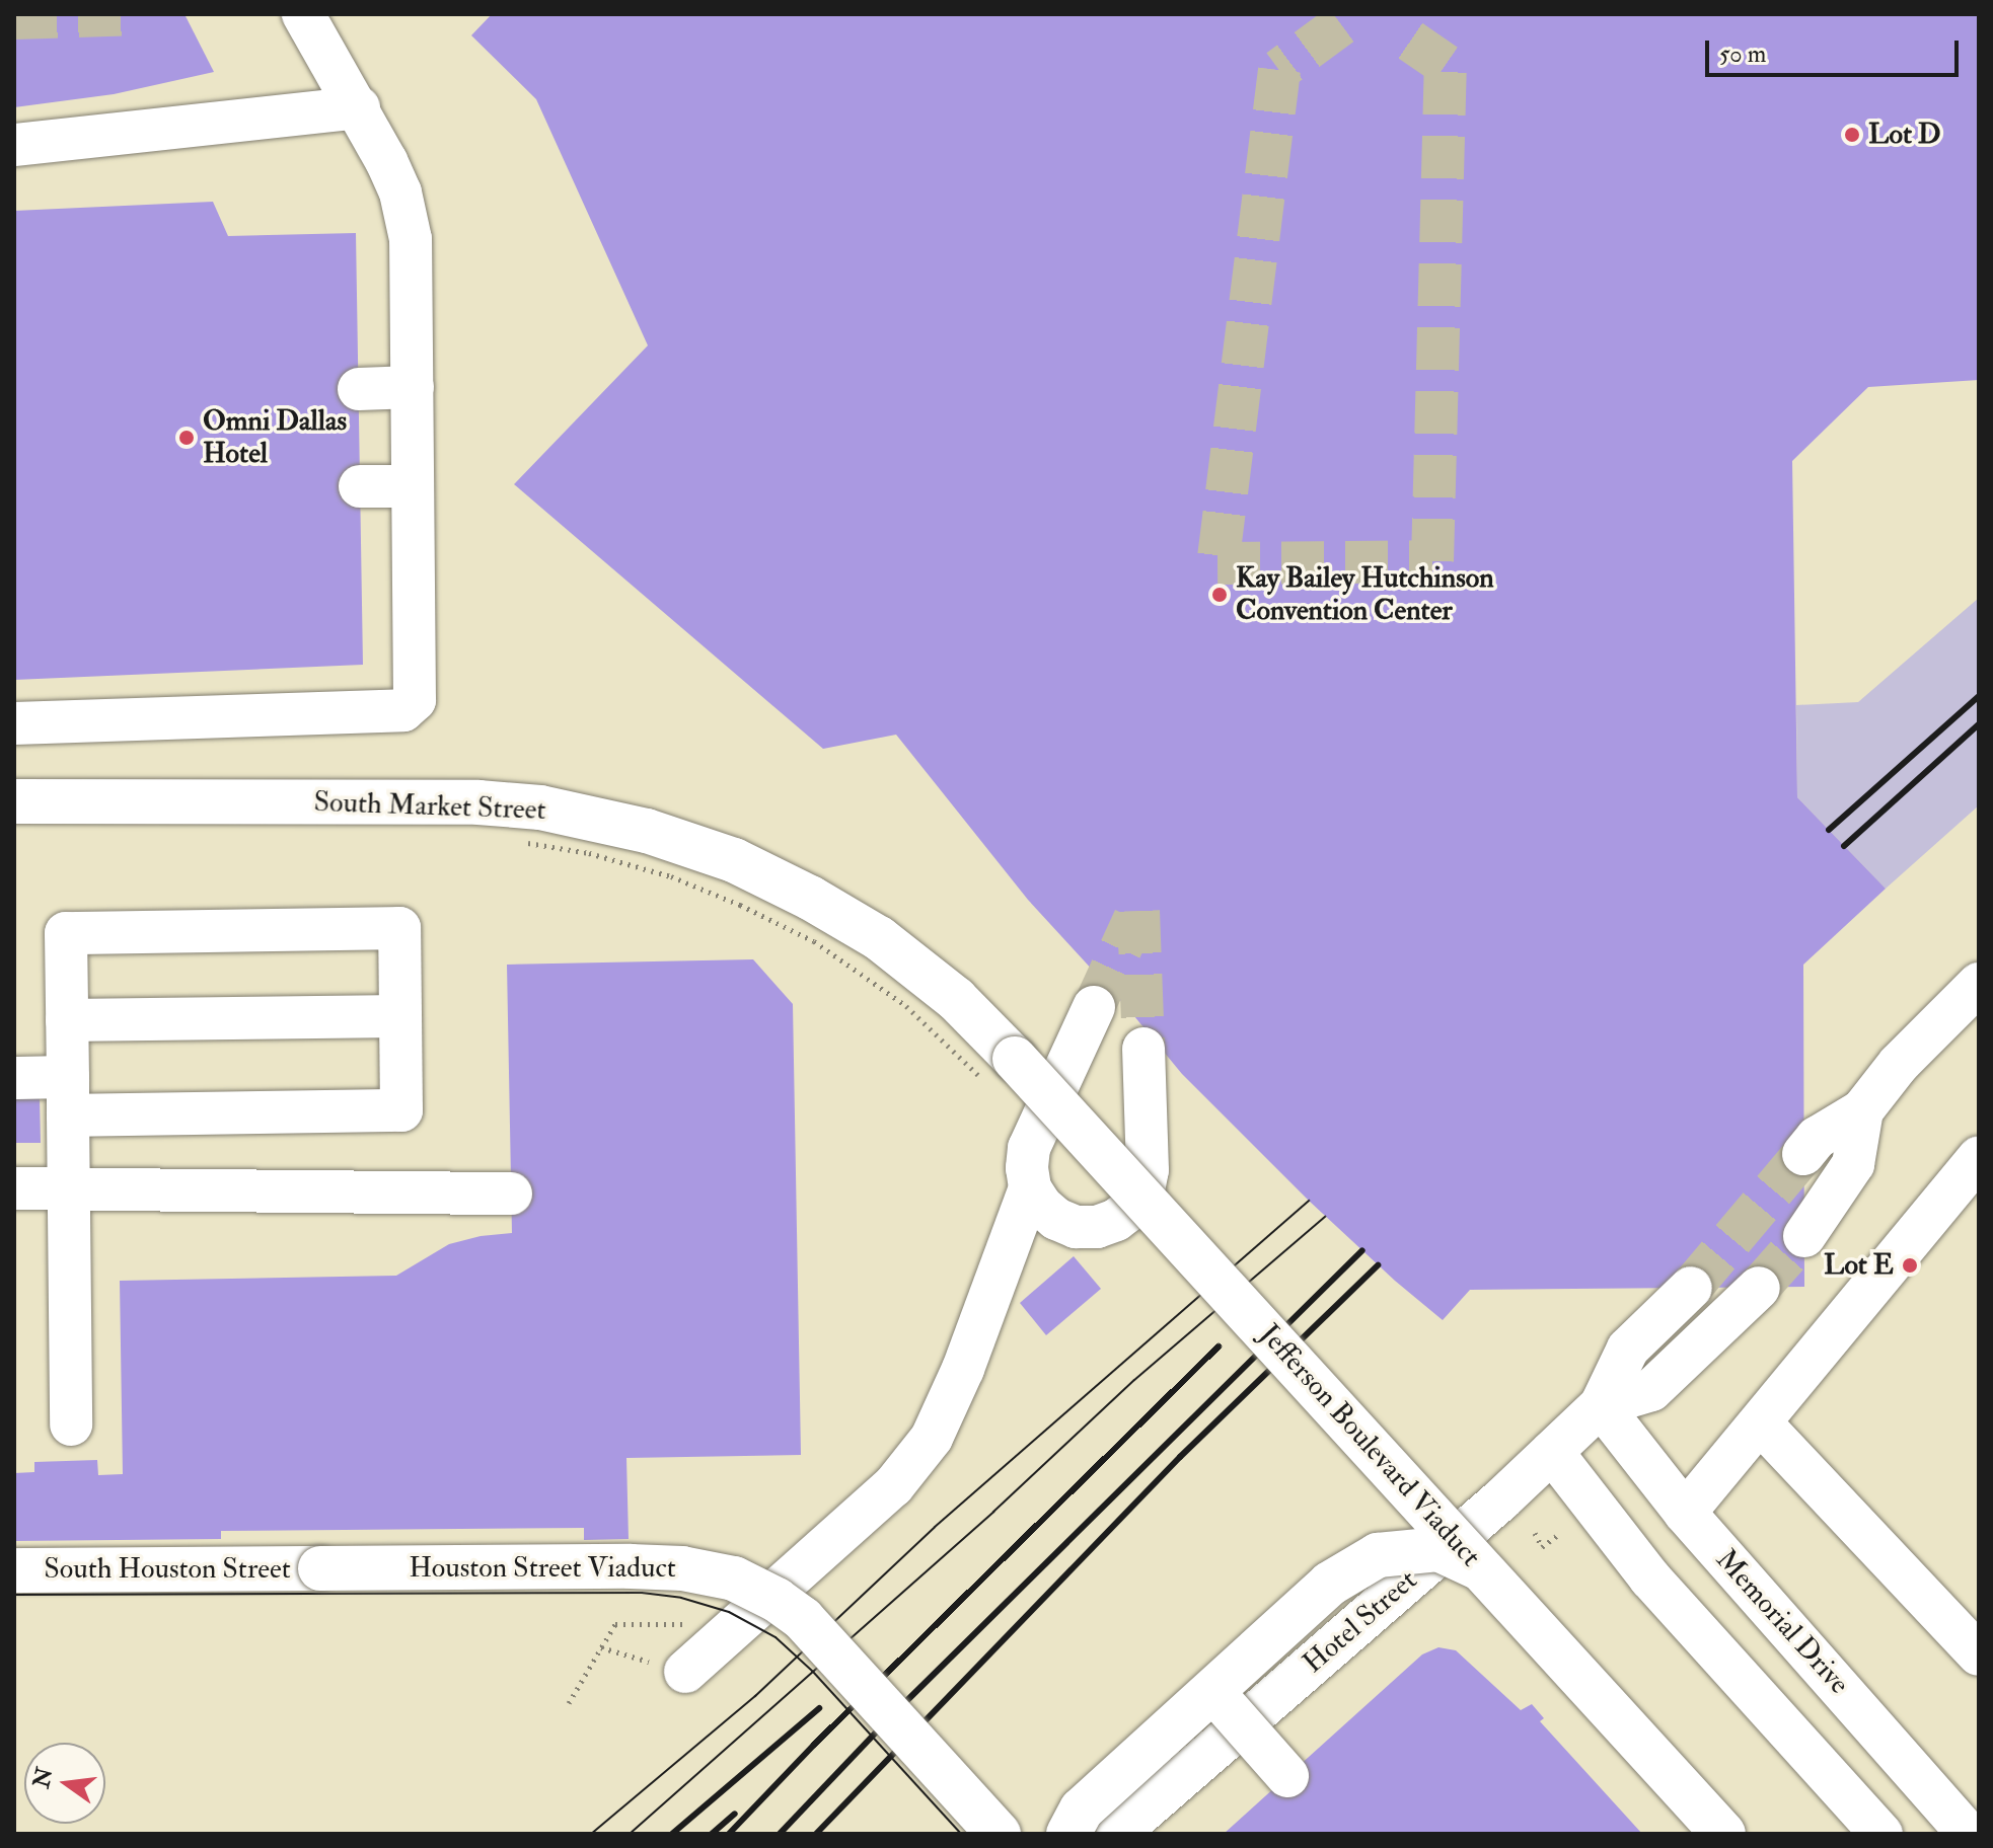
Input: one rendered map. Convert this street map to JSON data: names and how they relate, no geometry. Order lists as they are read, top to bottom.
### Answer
{
  "streets": {
    "main road": [
      "South Market Street",
      "Jefferson Boulevard Viaduct",
      "Houston Street Viaduct",
      "South Houston Street"
    ],
    "street": ["Hotel Street", "Memorial Drive"]
  },
  "crossings": [
    ["South Market Street", "Jefferson Boulevard Viaduct"],
    ["Houston Street Viaduct", "South Houston Street"],
    ["Hotel Street", "Memorial Drive"]
  ],
  "places": [
    "Lot D",
    "Omni Dallas Hotel",
    "Kay Bailey Hutchinson Convention Center",
    "Lot E"
  ],
  "scale_bar": "50 m",
  "north": "left"
}
